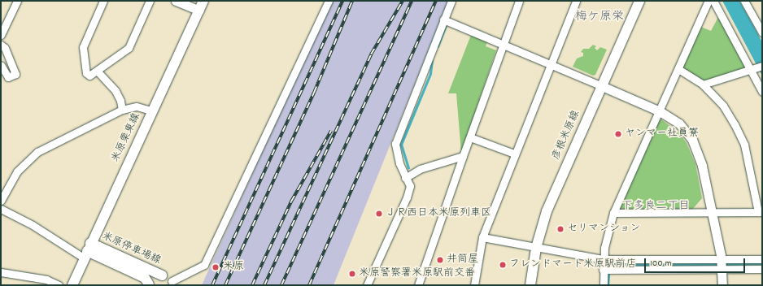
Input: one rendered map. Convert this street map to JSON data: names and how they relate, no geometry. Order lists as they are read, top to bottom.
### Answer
{
  "streets": {
    "main road": ["彦根米原線", "米原栗東線", "米原停車場線"]
  },
  "crossings": [
    ["米原栗東線", "米原停車場線"]
  ],
  "districts": ["梅ケ原栄", "下多良二丁目"],
  "places": [
    "ヤンマー社員寮",
    "ＪＲ西日本米原列車区",
    "セリマンション",
    "井筒屋",
    "フレンドマート米原駅前店",
    "米原",
    "米原警察署米原駅前交番"
  ],
  "scale_bar": "100 m"
}
